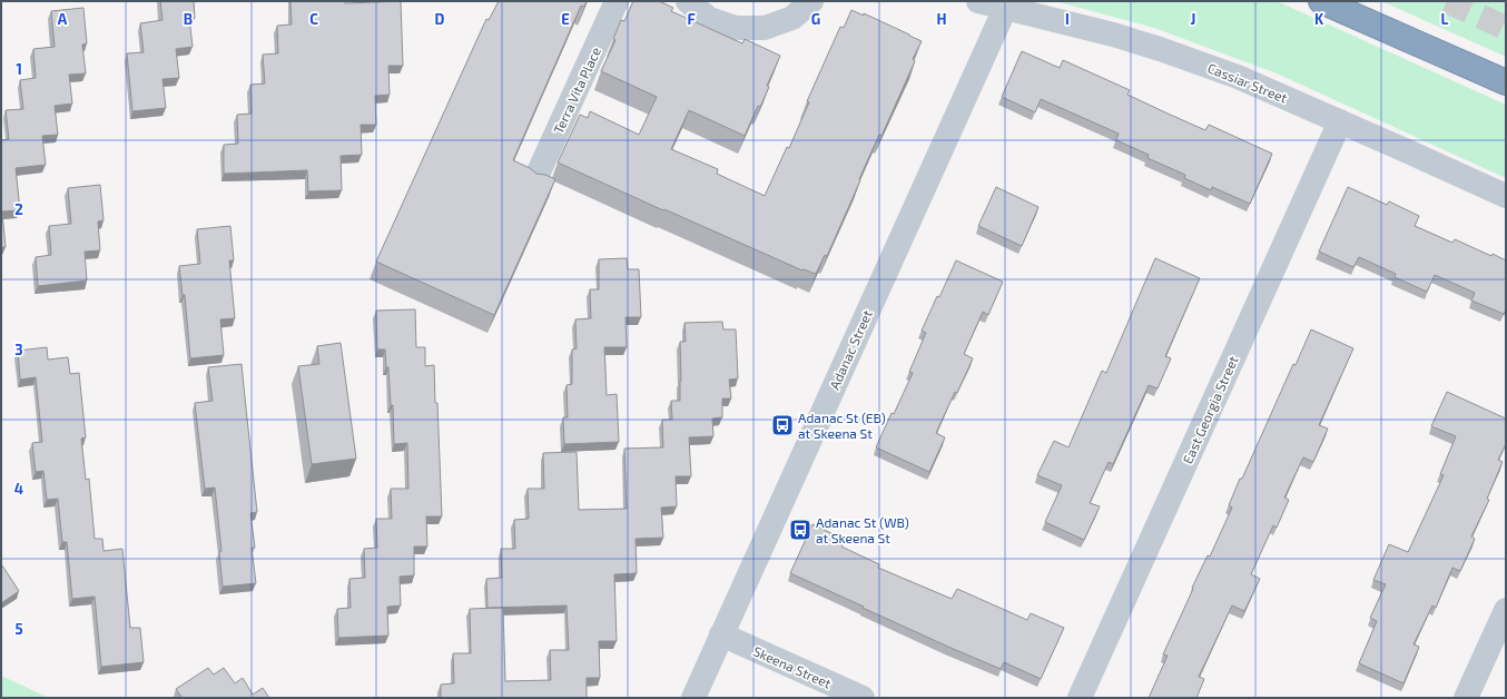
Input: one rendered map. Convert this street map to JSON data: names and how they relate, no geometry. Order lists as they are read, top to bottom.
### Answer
{
  "streets": {
    "street": [
      "Cassiar Street",
      "Terra Vita Place",
      "Adanac Street",
      "East Georgia Street",
      "Skeena Street"
    ]
  },
  "crossings": [
    ["Cassiar Street", "Adanac Street"],
    ["Cassiar Street", "East Georgia Street"],
    ["Adanac Street", "Skeena Street"]
  ],
  "places": {
    "bus stop": ["Adanac St (EB) at Skeena St", "Adanac St (WB) at Skeena St"]
  },
  "grid": {
    "columns": [
      "A",
      "B",
      "C",
      "D",
      "E",
      "F",
      "G",
      "H",
      "I",
      "J",
      "K",
      "L"
    ],
    "rows": [
      "1",
      "2",
      "3",
      "4",
      "5"
    ]
  }
}
